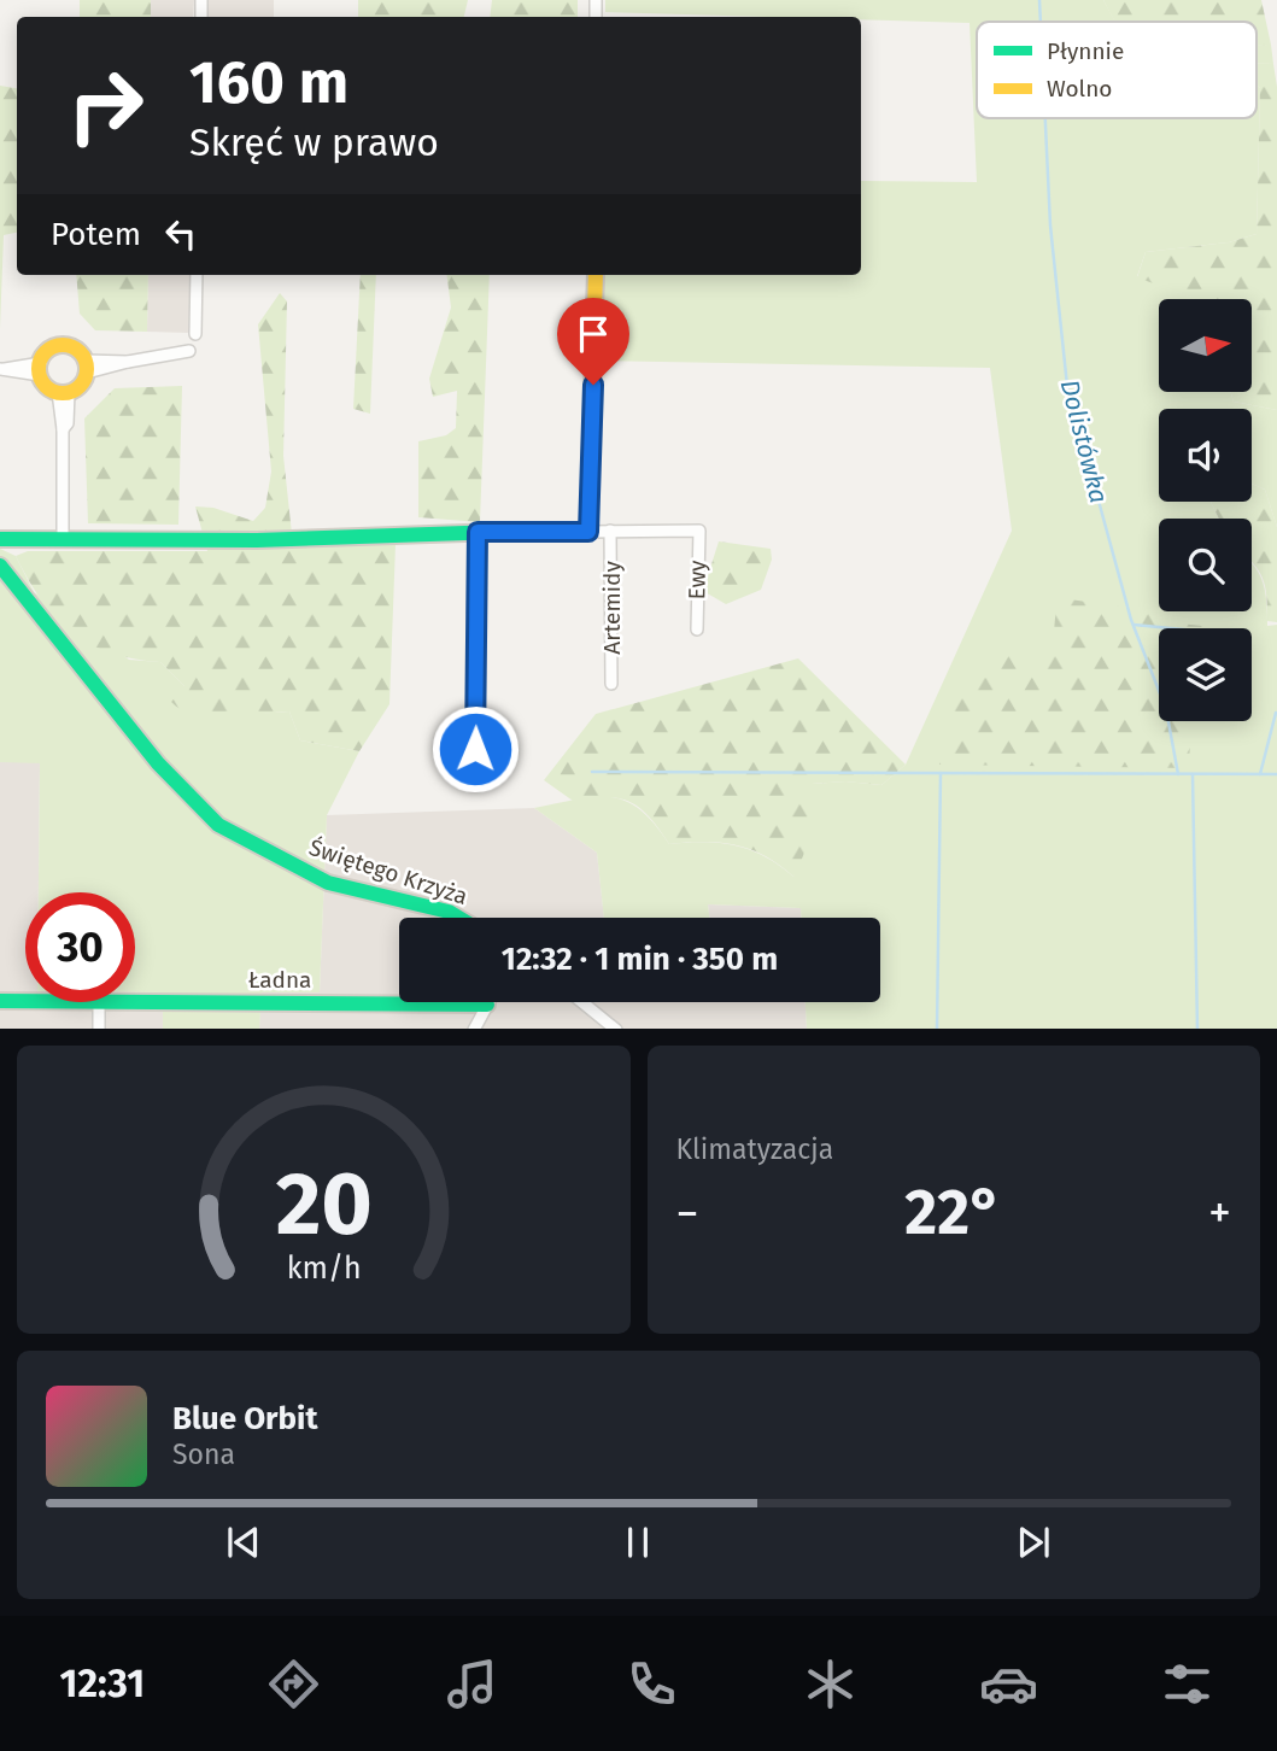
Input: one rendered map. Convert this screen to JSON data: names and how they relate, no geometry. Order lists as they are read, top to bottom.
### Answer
{
  "streets": {
    "street": [
      "Ewy",
      "Artemidy",
      "Świętego Krzyża",
      "Ładna"
    ]
  },
  "crossings": [
    ["Ewy", "Artemidy"]
  ],
  "water": ["Dolistówka"],
  "legend": ["Płynnie", "Wolno"],
  "north": "right",
  "page": {
    "turn": ["160 m", "Skręć w prawo"],
    "then": "Potem",
    "limit": "30",
    "trip": "12:32 · 1 min · 350 m",
    "tile": "Klimatyzacja",
    "heat": ["−", "22°", "+"],
    "song": ["Blue Orbit", "Sona"],
    "tabs": "12:31",
    "gauge": ["20", "km/h"]
  }
}
